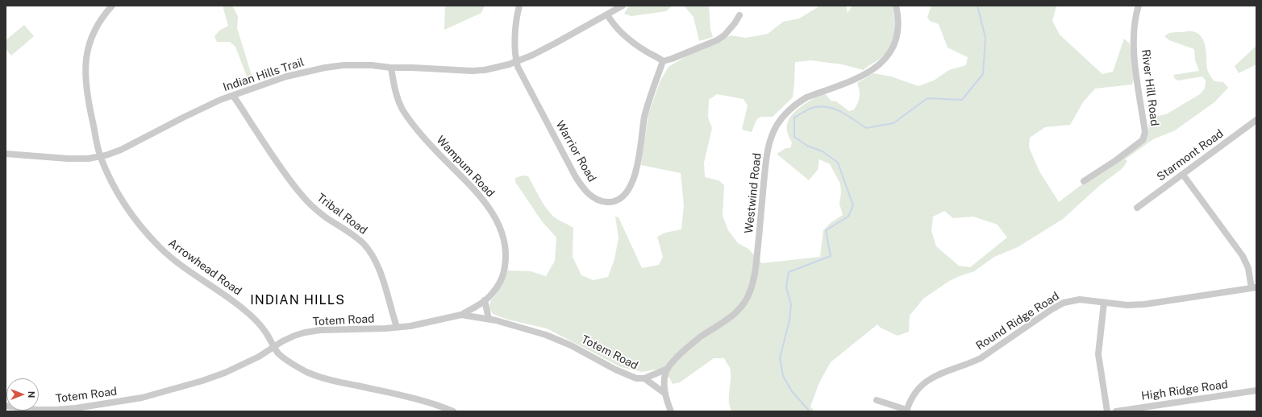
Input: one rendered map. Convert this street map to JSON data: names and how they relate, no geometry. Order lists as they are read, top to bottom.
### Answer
{
  "streets": {
    "street": [
      "Indian Hills Trail",
      "River Hill Road",
      "Warrior Road",
      "Starmont Road",
      "Wampum Road",
      "Westwind Road",
      "Tribal Road",
      "Arrowhead Road",
      "Totem Road",
      "Round Ridge Road",
      "High Ridge Road"
    ]
  },
  "crossings": [
    ["Indian Hills Trail", "Warrior Road"],
    ["Indian Hills Trail", "Wampum Road"],
    ["Indian Hills Trail", "Tribal Road"],
    ["Indian Hills Trail", "Arrowhead Road"],
    ["Wampum Road", "Totem Road"],
    ["Westwind Road", "Totem Road"],
    ["Tribal Road", "Totem Road"],
    ["Arrowhead Road", "Totem Road"]
  ],
  "districts": ["INDIAN HILLS"],
  "north": "right"
}
